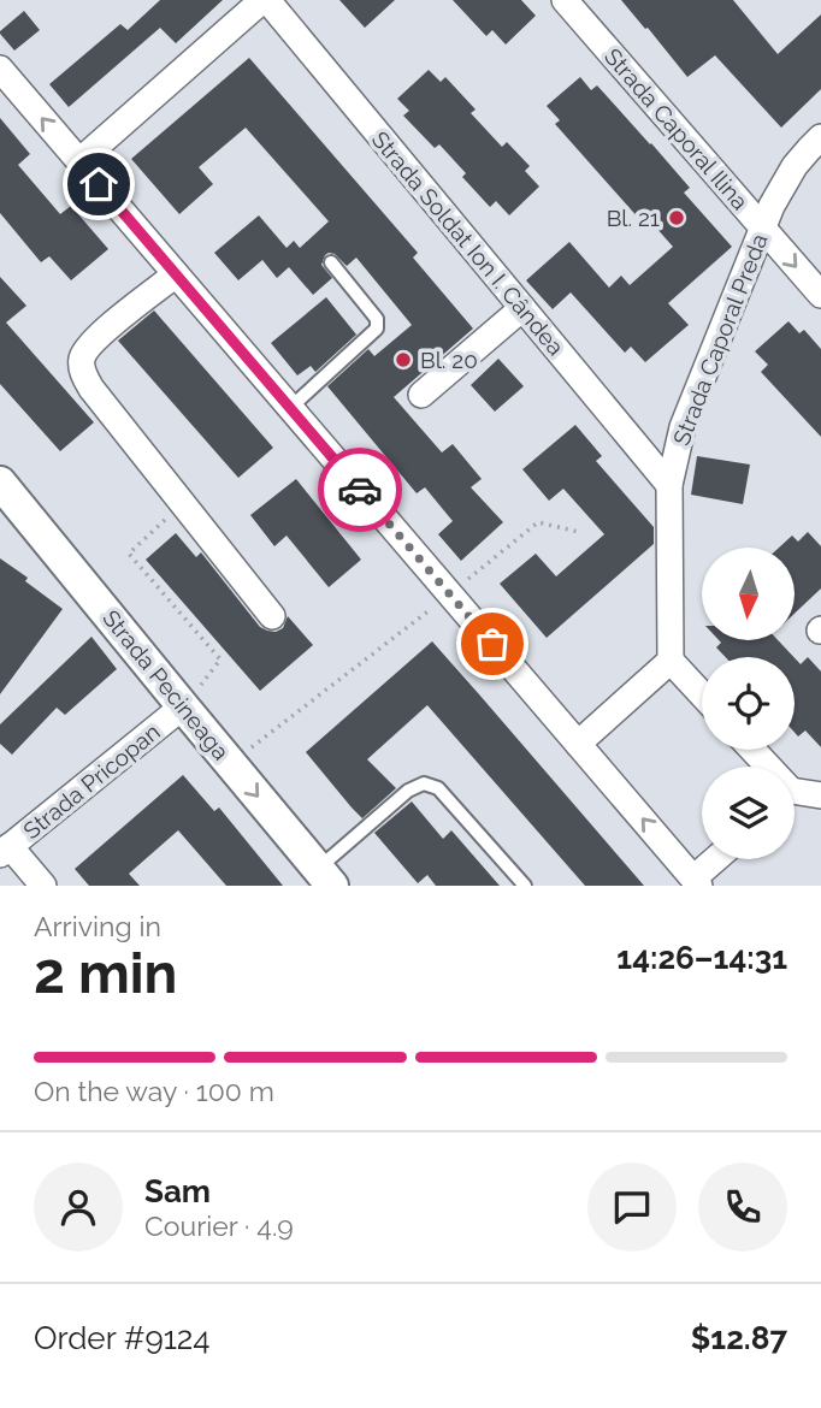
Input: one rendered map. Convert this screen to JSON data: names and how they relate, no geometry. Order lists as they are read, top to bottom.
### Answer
{
  "streets": {
    "street": [
      "Strada Caporal Ilina",
      "Strada Soldat Ion I. Cândea",
      "Strada Caporal Preda",
      "Strada Pecineaga",
      "Strada Pricopan"
    ]
  },
  "crossings": [
    ["Strada Caporal Ilina", "Strada Caporal Preda"],
    ["Strada Soldat Ion I. Cândea", "Strada Caporal Preda"],
    ["Strada Pecineaga", "Strada Pricopan"]
  ],
  "places": ["Bl. 21", "Bl. 20"],
  "north": "bottom",
  "page": {
    "heading": ["2 min", "Arriving in", "14:26–14:31"],
    "panel": [
      "Sam",
      "Courier · 4.9",
      "Order #9124",
      "$12.87"
    ],
    "bar": "On the way · 100 m"
  }
}
